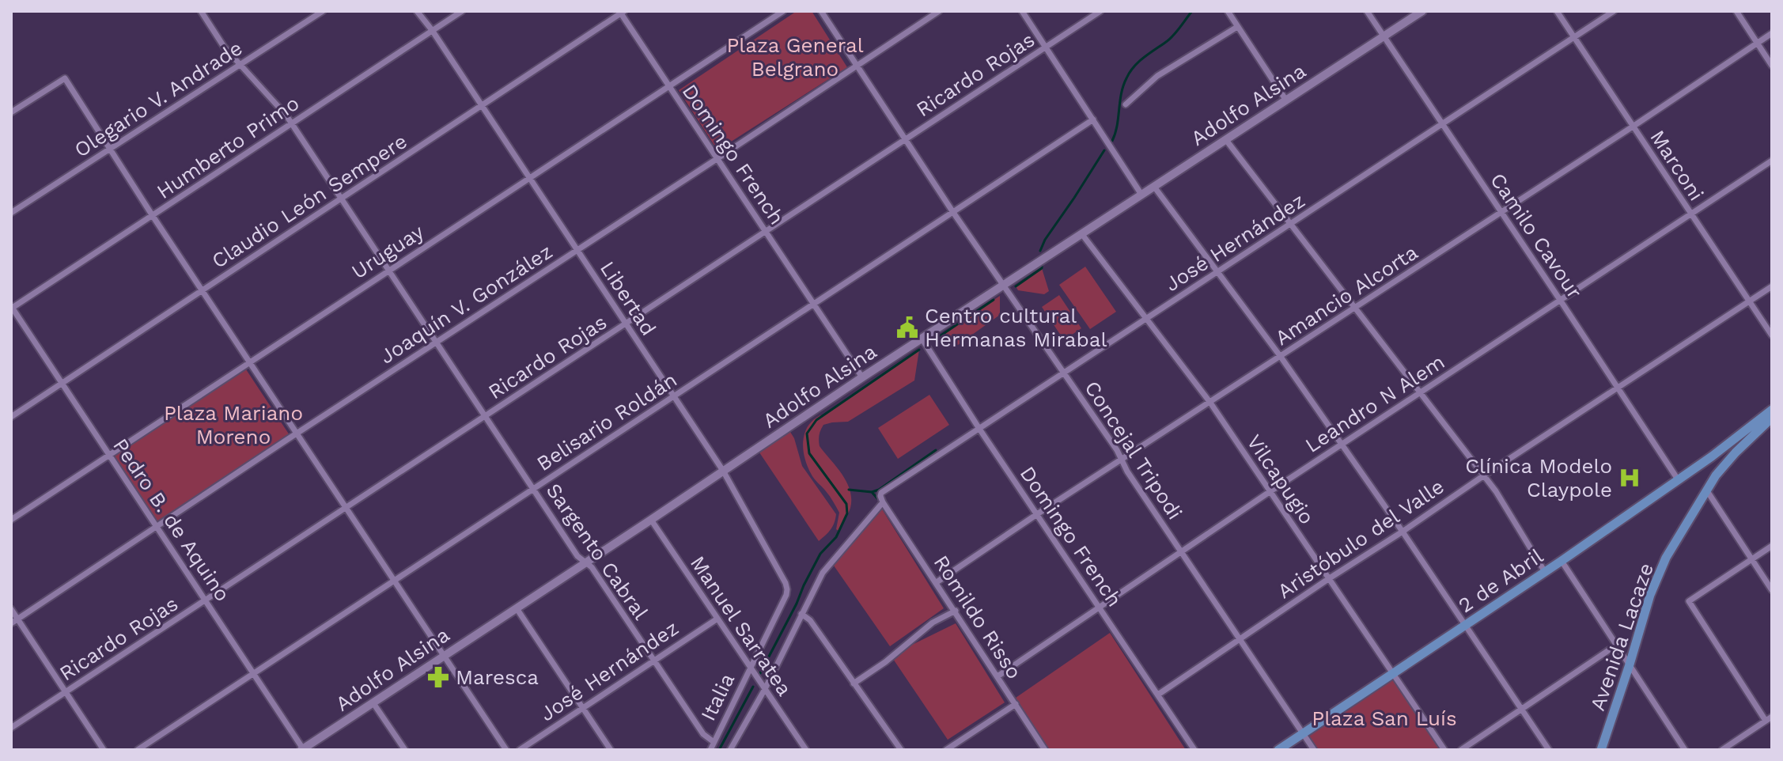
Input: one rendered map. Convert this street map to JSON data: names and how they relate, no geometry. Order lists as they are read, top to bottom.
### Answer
{
  "streets": {
    "main road": ["2 de Abril", "Avenida Lacaze"],
    "street": [
      "Ricardo Rojas",
      "Olegario V. Andrade",
      "Adolfo Alsina",
      "Humberto Primo",
      "Domingo French",
      "Marconi",
      "Claudio León Sempere",
      "Camilo Cavour",
      "José Hernández",
      "Uruguay",
      "Amancio Alcorta",
      "Libertad",
      "Joaquín V. González",
      "Leandro N Alem",
      "Belisario Roldán",
      "Concejal Tripodi",
      "Vilcapugio",
      "Pedro B. de Aquino",
      "Aristóbulo del Valle",
      "Sargento Cabral",
      "Romildo Risso",
      "Manuel Sarratea",
      "Italia"
    ]
  },
  "crossings": [
    ["Ricardo Rojas", "Domingo French"],
    ["Ricardo Rojas", "Libertad"],
    ["Ricardo Rojas", "Concejal Tripodi"],
    ["Ricardo Rojas", "Pedro B. de Aquino"],
    ["Ricardo Rojas", "Sargento Cabral"],
    ["Olegario V. Andrade", "Sargento Cabral"],
    ["Adolfo Alsina", "Domingo French"],
    ["Adolfo Alsina", "Camilo Cavour"],
    ["Adolfo Alsina", "Libertad"],
    ["Adolfo Alsina", "Concejal Tripodi"],
    ["Adolfo Alsina", "Vilcapugio"],
    ["Adolfo Alsina", "Pedro B. de Aquino"],
    ["Adolfo Alsina", "Sargento Cabral"],
    ["Adolfo Alsina", "Manuel Sarratea"],
    ["Humberto Primo", "Libertad"],
    ["Humberto Primo", "Pedro B. de Aquino"],
    ["Humberto Primo", "Sargento Cabral"],
    ["Domingo French", "Claudio León Sempere"],
    ["Domingo French", "José Hernández"],
    ["Domingo French", "Uruguay"],
    ["Domingo French", "Amancio Alcorta"],
    ["Domingo French", "Joaquín V. González"],
    ["Domingo French", "Leandro N Alem"],
    ["Domingo French", "Belisario Roldán"],
    ["Domingo French", "Aristóbulo del Valle"],
    ["Marconi", "José Hernández"],
    ["Marconi", "Amancio Alcorta"],
    ["Marconi", "Leandro N Alem"],
    ["Marconi", "Aristóbulo del Valle"],
    ["Claudio León Sempere", "Libertad"],
    ["Claudio León Sempere", "Pedro B. de Aquino"],
    ["Claudio León Sempere", "Sargento Cabral"],
    ["Camilo Cavour", "José Hernández"],
    ["Camilo Cavour", "Amancio Alcorta"],
    ["Camilo Cavour", "Leandro N Alem"],
    ["Camilo Cavour", "Aristóbulo del Valle"],
    ["Camilo Cavour", "2 de Abril"],
    ["José Hernández", "Concejal Tripodi"],
    ["José Hernández", "Vilcapugio"],
    ["José Hernández", "Sargento Cabral"],
    ["José Hernández", "Romildo Risso"],
    ["José Hernández", "Manuel Sarratea"],
    ["José Hernández", "Italia"],
    ["Uruguay", "Libertad"],
    ["Uruguay", "Pedro B. de Aquino"],
    ["Uruguay", "Sargento Cabral"],
    ["Amancio Alcorta", "Concejal Tripodi"],
    ["Amancio Alcorta", "Vilcapugio"],
    ["Amancio Alcorta", "Romildo Risso"],
    ["Libertad", "Joaquín V. González"],
    ["Libertad", "Belisario Roldán"],
    ["Libertad", "Italia"],
    ["Joaquín V. González", "Concejal Tripodi"],
    ["Joaquín V. González", "Pedro B. de Aquino"],
    ["Joaquín V. González", "Sargento Cabral"],
    ["Leandro N Alem", "Concejal Tripodi"],
    ["Leandro N Alem", "Vilcapugio"],
    ["Leandro N Alem", "Romildo Risso"],
    ["Belisario Roldán", "Concejal Tripodi"],
    ["Belisario Roldán", "Pedro B. de Aquino"],
    ["Belisario Roldán", "Sargento Cabral"],
    ["Concejal Tripodi", "Aristóbulo del Valle"],
    ["Concejal Tripodi", "2 de Abril"],
    ["Vilcapugio", "Aristóbulo del Valle"],
    ["Vilcapugio", "2 de Abril"],
    ["Sargento Cabral", "Italia"],
    ["Romildo Risso", "Italia"],
    ["Manuel Sarratea", "Italia"]
  ],
  "parks": ["Plaza General Belgrano", "Plaza Mariano Moreno", "Plaza San Luís"],
  "places": {
    "public building": ["Centro cultural Hermanas Mirabal"],
    "hospital": ["Clínica Modelo Claypole"],
    "pharmacy": ["Maresca"]
  }
}
